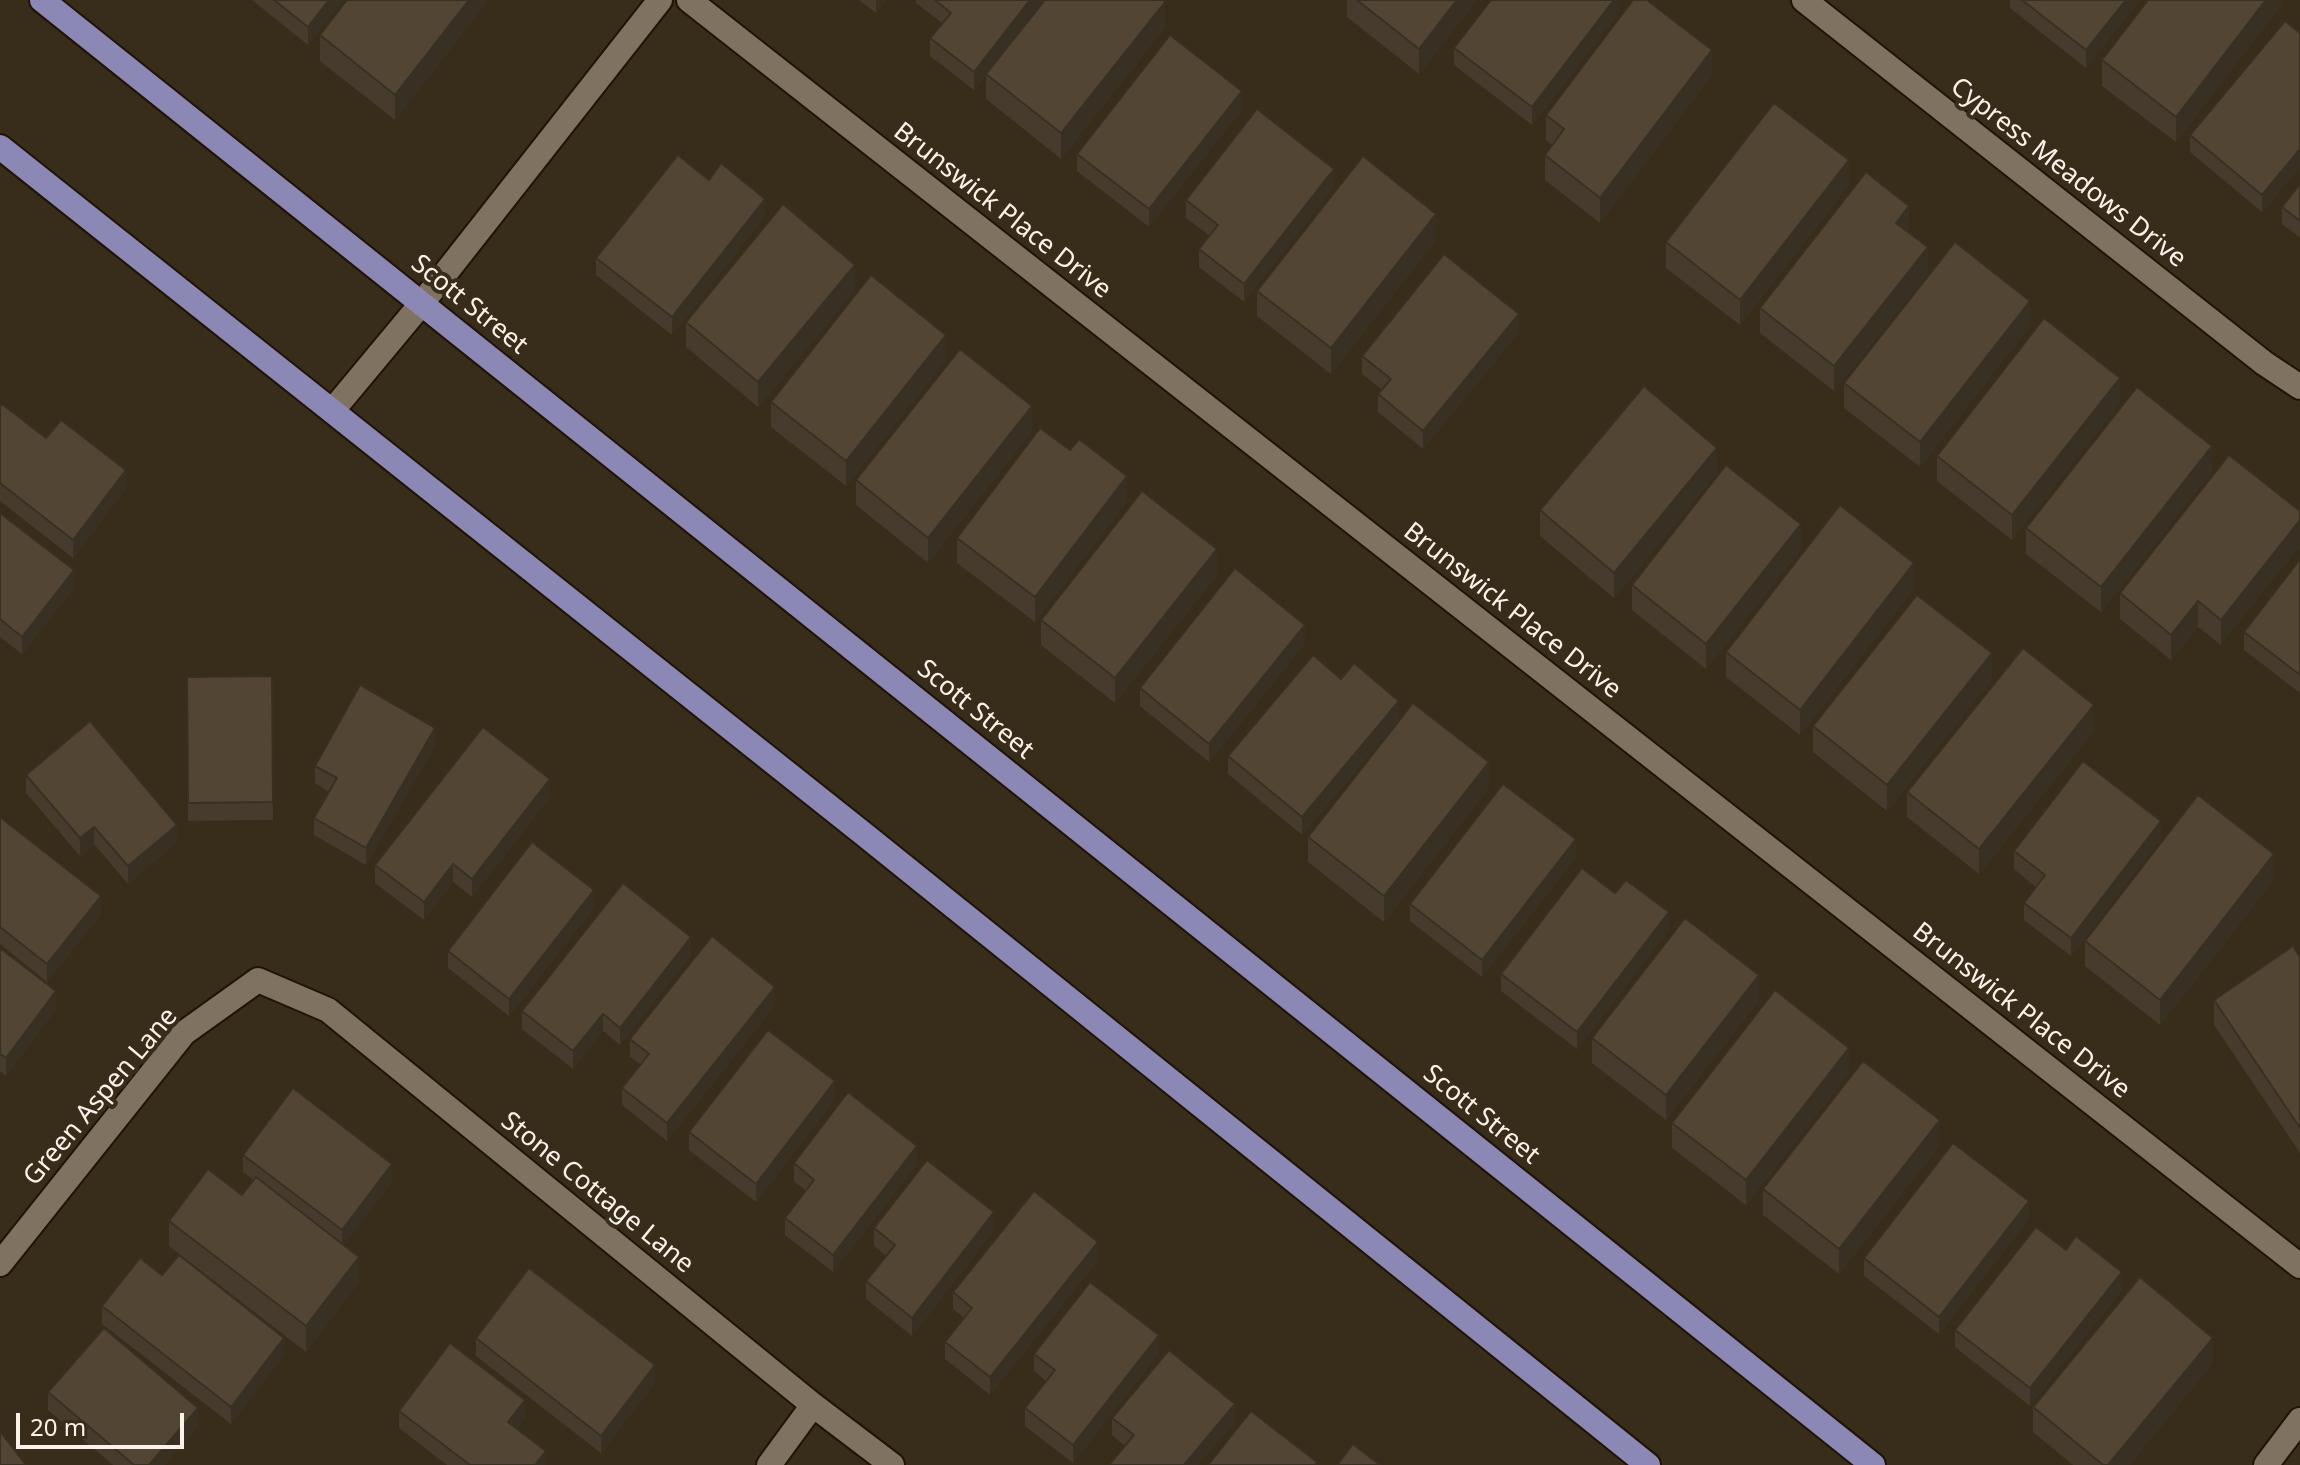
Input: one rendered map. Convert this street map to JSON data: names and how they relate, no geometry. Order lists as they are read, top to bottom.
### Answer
{
  "streets": {
    "main road": ["Scott Street"],
    "street": [
      "Cypress Meadows Drive",
      "Brunswick Place Drive",
      "Green Aspen Lane",
      "Stone Cottage Lane"
    ]
  },
  "crossings": [
    ["Green Aspen Lane", "Stone Cottage Lane"]
  ],
  "scale_bar": "20 m"
}
